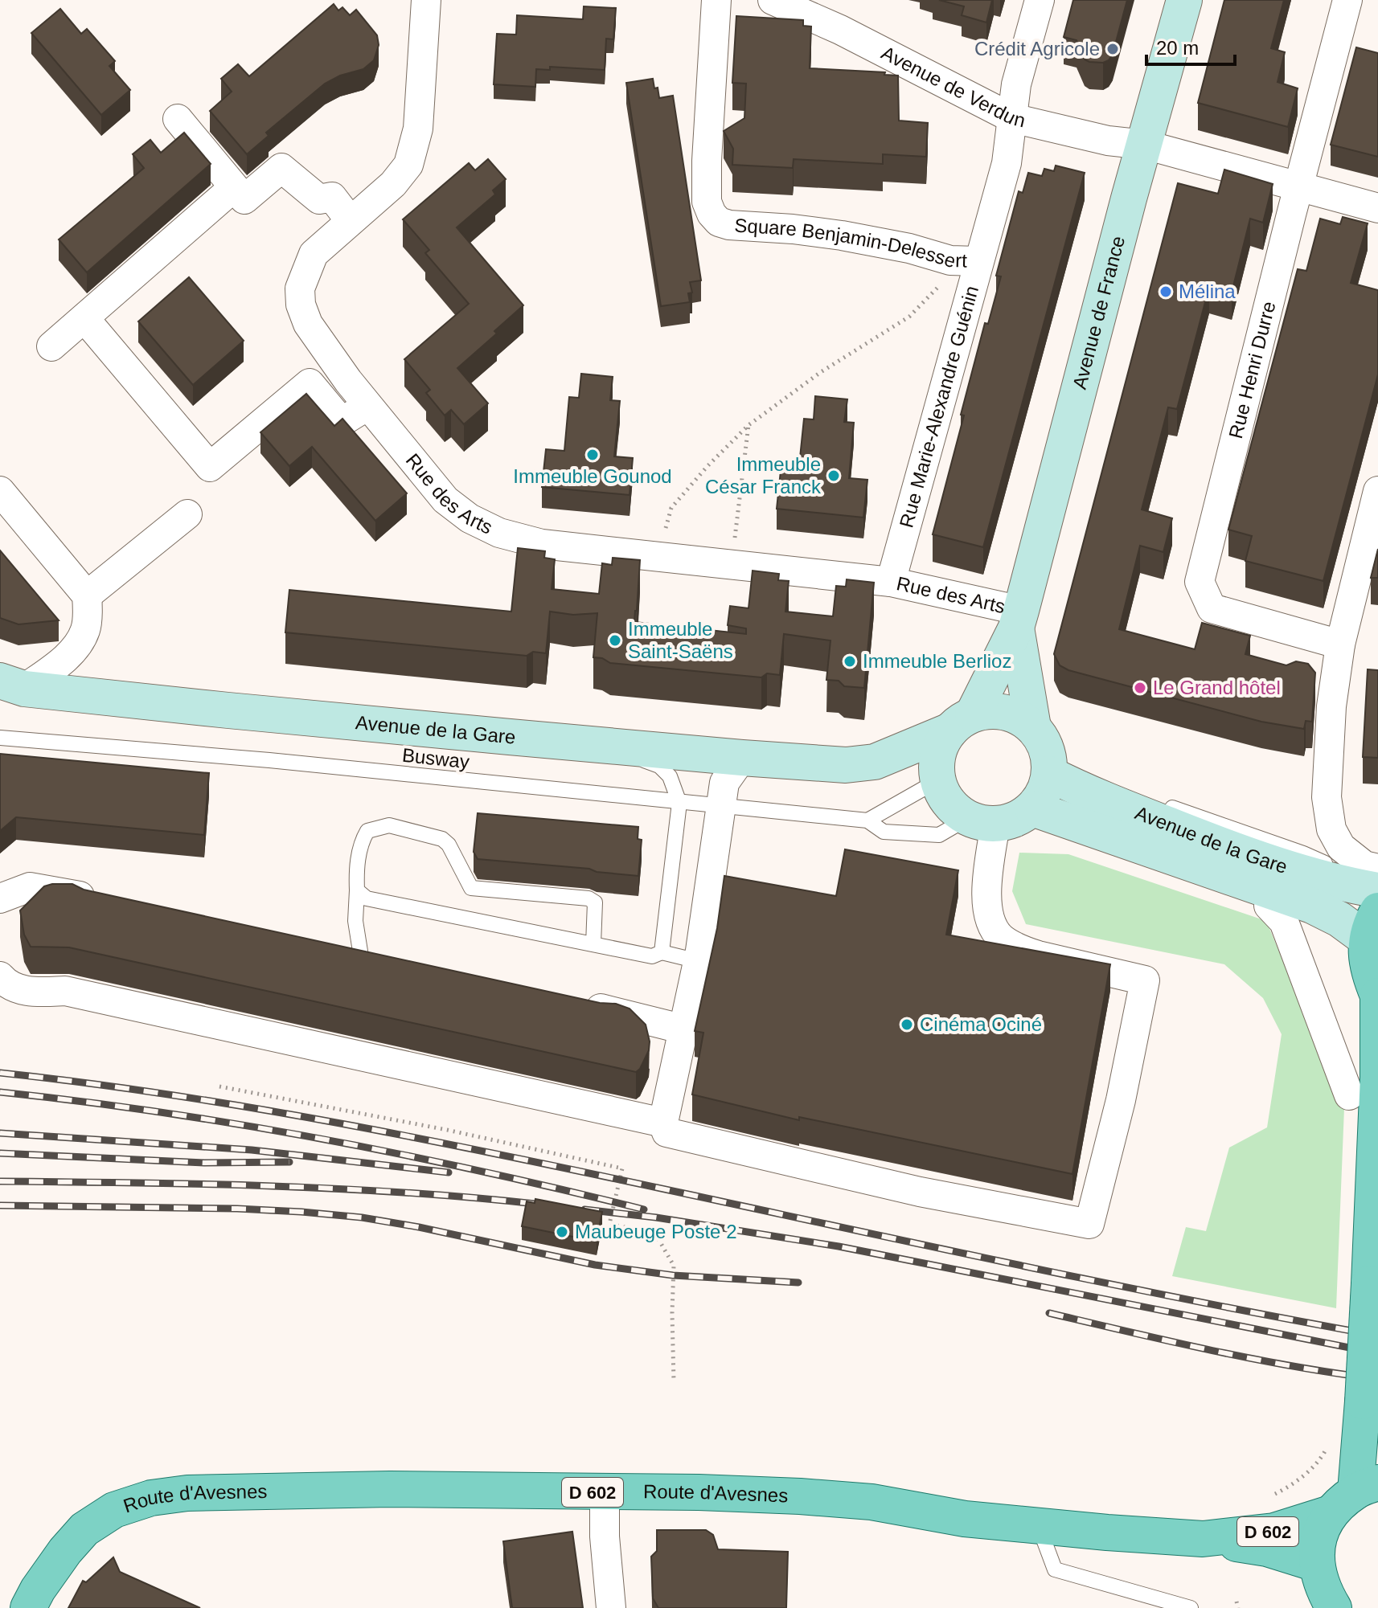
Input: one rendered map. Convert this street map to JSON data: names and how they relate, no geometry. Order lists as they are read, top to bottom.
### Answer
{
  "streets": {
    "main road": [
      "Avenue de France",
      "Avenue de la Gare",
      "D 602",
      "Route d'Avesnes"
    ],
    "street": [
      "Avenue de Verdun",
      "Square Benjamin-Delessert",
      "Rue Henri Durre",
      "Rue Marie-Alexandre Guénin",
      "Rue des Arts"
    ],
    "lane": ["Busway"]
  },
  "crossings": [
    ["Avenue de Verdun", "Avenue de France"],
    ["Avenue de Verdun", "Rue Henri Durre"],
    ["Avenue de Verdun", "Rue Marie-Alexandre Guénin"],
    ["Square Benjamin-Delessert", "Rue Marie-Alexandre Guénin"],
    ["Avenue de France", "Rue des Arts"],
    ["Rue Marie-Alexandre Guénin", "Rue des Arts"],
    ["Avenue de la Gare", "Busway"],
    ["D 602", "Route d'Avesnes"]
  ],
  "places": [
    "Crédit Agricole",
    "Mélina",
    "Immeuble Gounod",
    "Immeuble César Franck",
    "Immeuble Saint-Saëns",
    "Immeuble Berlioz",
    "Le Grand hôtel",
    "Cinéma Ociné",
    "Maubeuge Poste 2"
  ],
  "scale_bar": "20 m"
}
